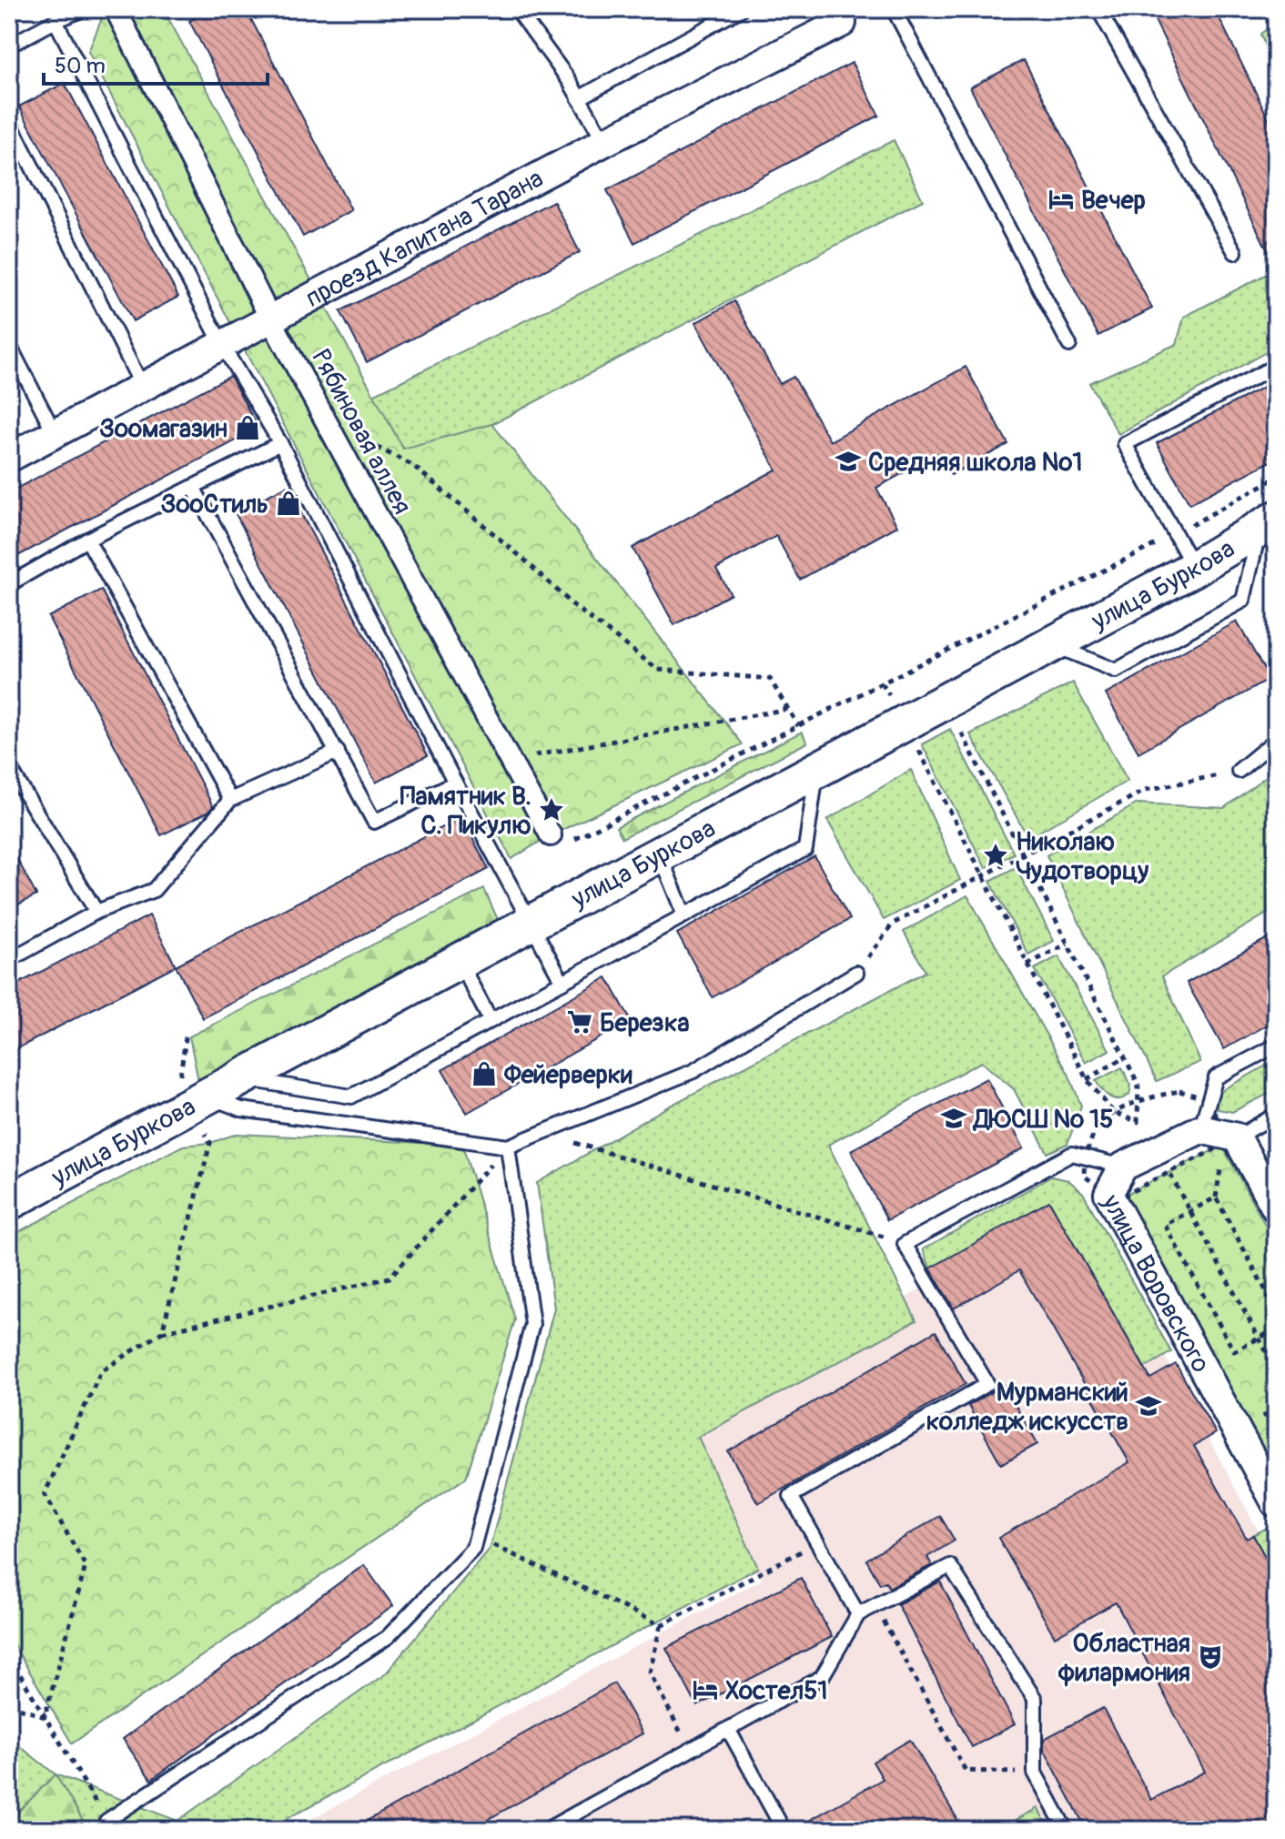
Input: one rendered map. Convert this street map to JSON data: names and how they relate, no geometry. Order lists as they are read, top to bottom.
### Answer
{
  "streets": {
    "street": [
      "проезд Капитана Тарана",
      "Рябиновая аллея",
      "улица Буркова",
      "улица Воровского"
    ]
  },
  "crossings": [
    ["проезд Капитана Тарана", "Рябиновая аллея"]
  ],
  "places": {
    "hotel": ["Вечер", "Хостел51"],
    "shop": ["Зоомагазин", "ЗооСтиль", "Фейерверки"],
    "school or university": ["Средняя школа №1", "ДЮСШ № 15", "Мурманский колледж искусств"],
    "place": ["Памятник В. С. Пикулю", "Николаю Чудотворцу"],
    "supermarket": ["Березка"],
    "theatre": ["Областная филармония"]
  },
  "scale_bar": "50 m"
}
